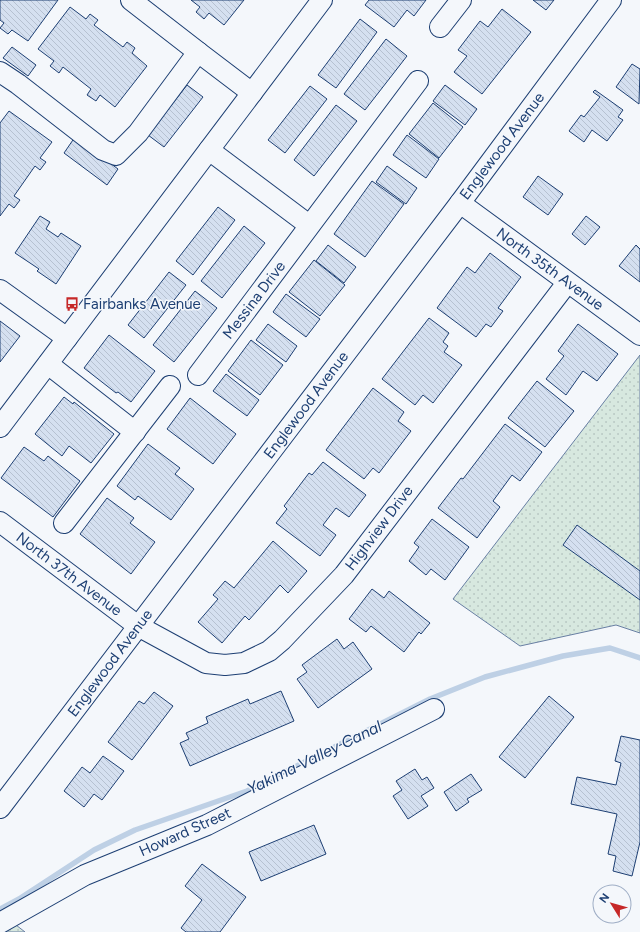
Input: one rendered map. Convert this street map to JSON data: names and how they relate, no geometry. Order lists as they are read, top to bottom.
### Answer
{
  "streets": {
    "street": [
      "Englewood Avenue",
      "North 35th Avenue",
      "Messina Drive",
      "Highview Drive",
      "North 37th Avenue",
      "Howard Street"
    ]
  },
  "crossings": [
    ["Englewood Avenue", "North 35th Avenue"],
    ["Englewood Avenue", "Highview Drive"],
    ["Englewood Avenue", "North 37th Avenue"],
    ["North 35th Avenue", "Highview Drive"],
    ["Highview Drive", "North 37th Avenue"]
  ],
  "water": ["Yakima Valley Canal"],
  "places": {
    "bus stop": ["Fairbanks Avenue"]
  },
  "north": "top left"
}
